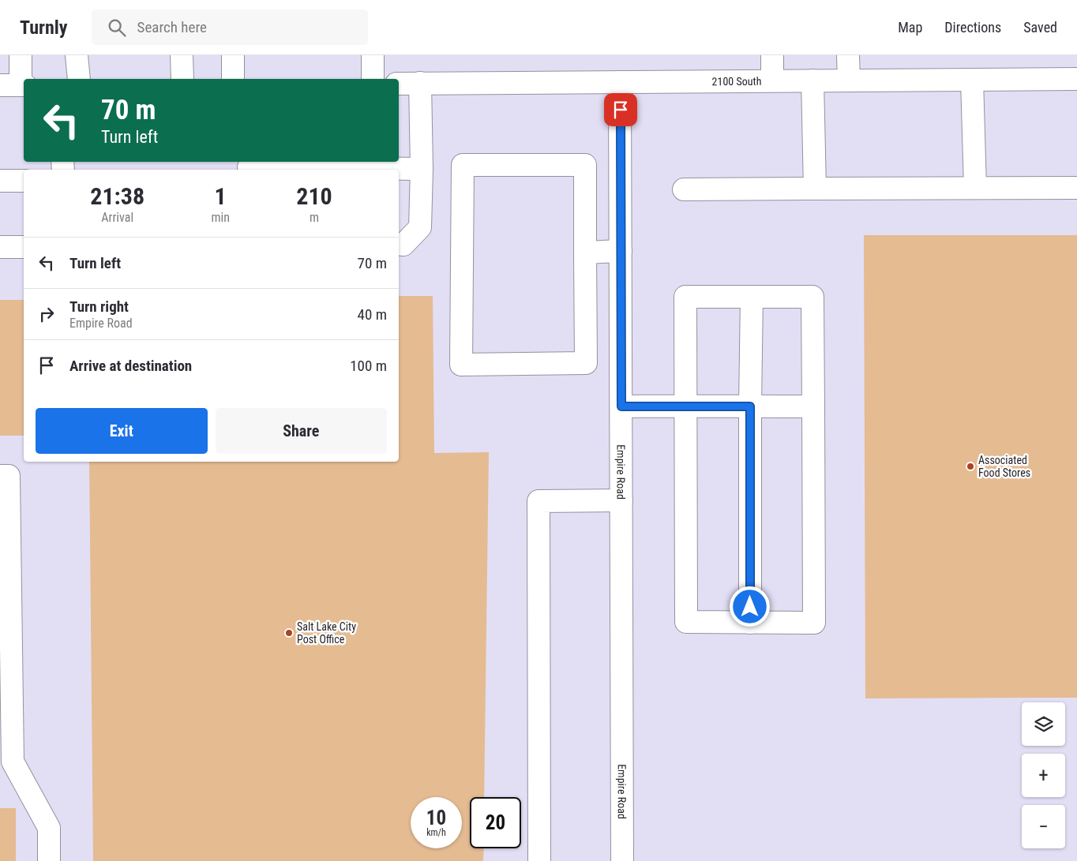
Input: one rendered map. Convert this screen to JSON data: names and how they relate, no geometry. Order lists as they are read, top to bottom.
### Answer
{
  "streets": {
    "street": ["2100 South", "Empire Road"]
  },
  "crossings": [
    ["2100 South", "Empire Road"]
  ],
  "places": ["Associated Food Stores", "Salt Lake City Post Office"],
  "page": {
    "header": "Turnly",
    "search": "Search here",
    "nav": ["Map", "Directions", "Saved"],
    "turn": ["70 m", "Turn left"],
    "eta": [
      "21:38",
      "Arrival",
      "1",
      "min",
      "210",
      "m"
    ],
    "list": [
      {
        "name": "Turn left",
        "value": "70 m"
      },
      {
        "name": "Turn right",
        "note": "Empire Road",
        "value": "40 m"
      },
      {
        "name": "Arrive at destination",
        "value": "100 m"
      }
    ],
    "buttons": ["Exit", "Share"],
    "map_buttons": ["+", "−"],
    "speed": "10 km/h",
    "limit": "20"
  }
}
